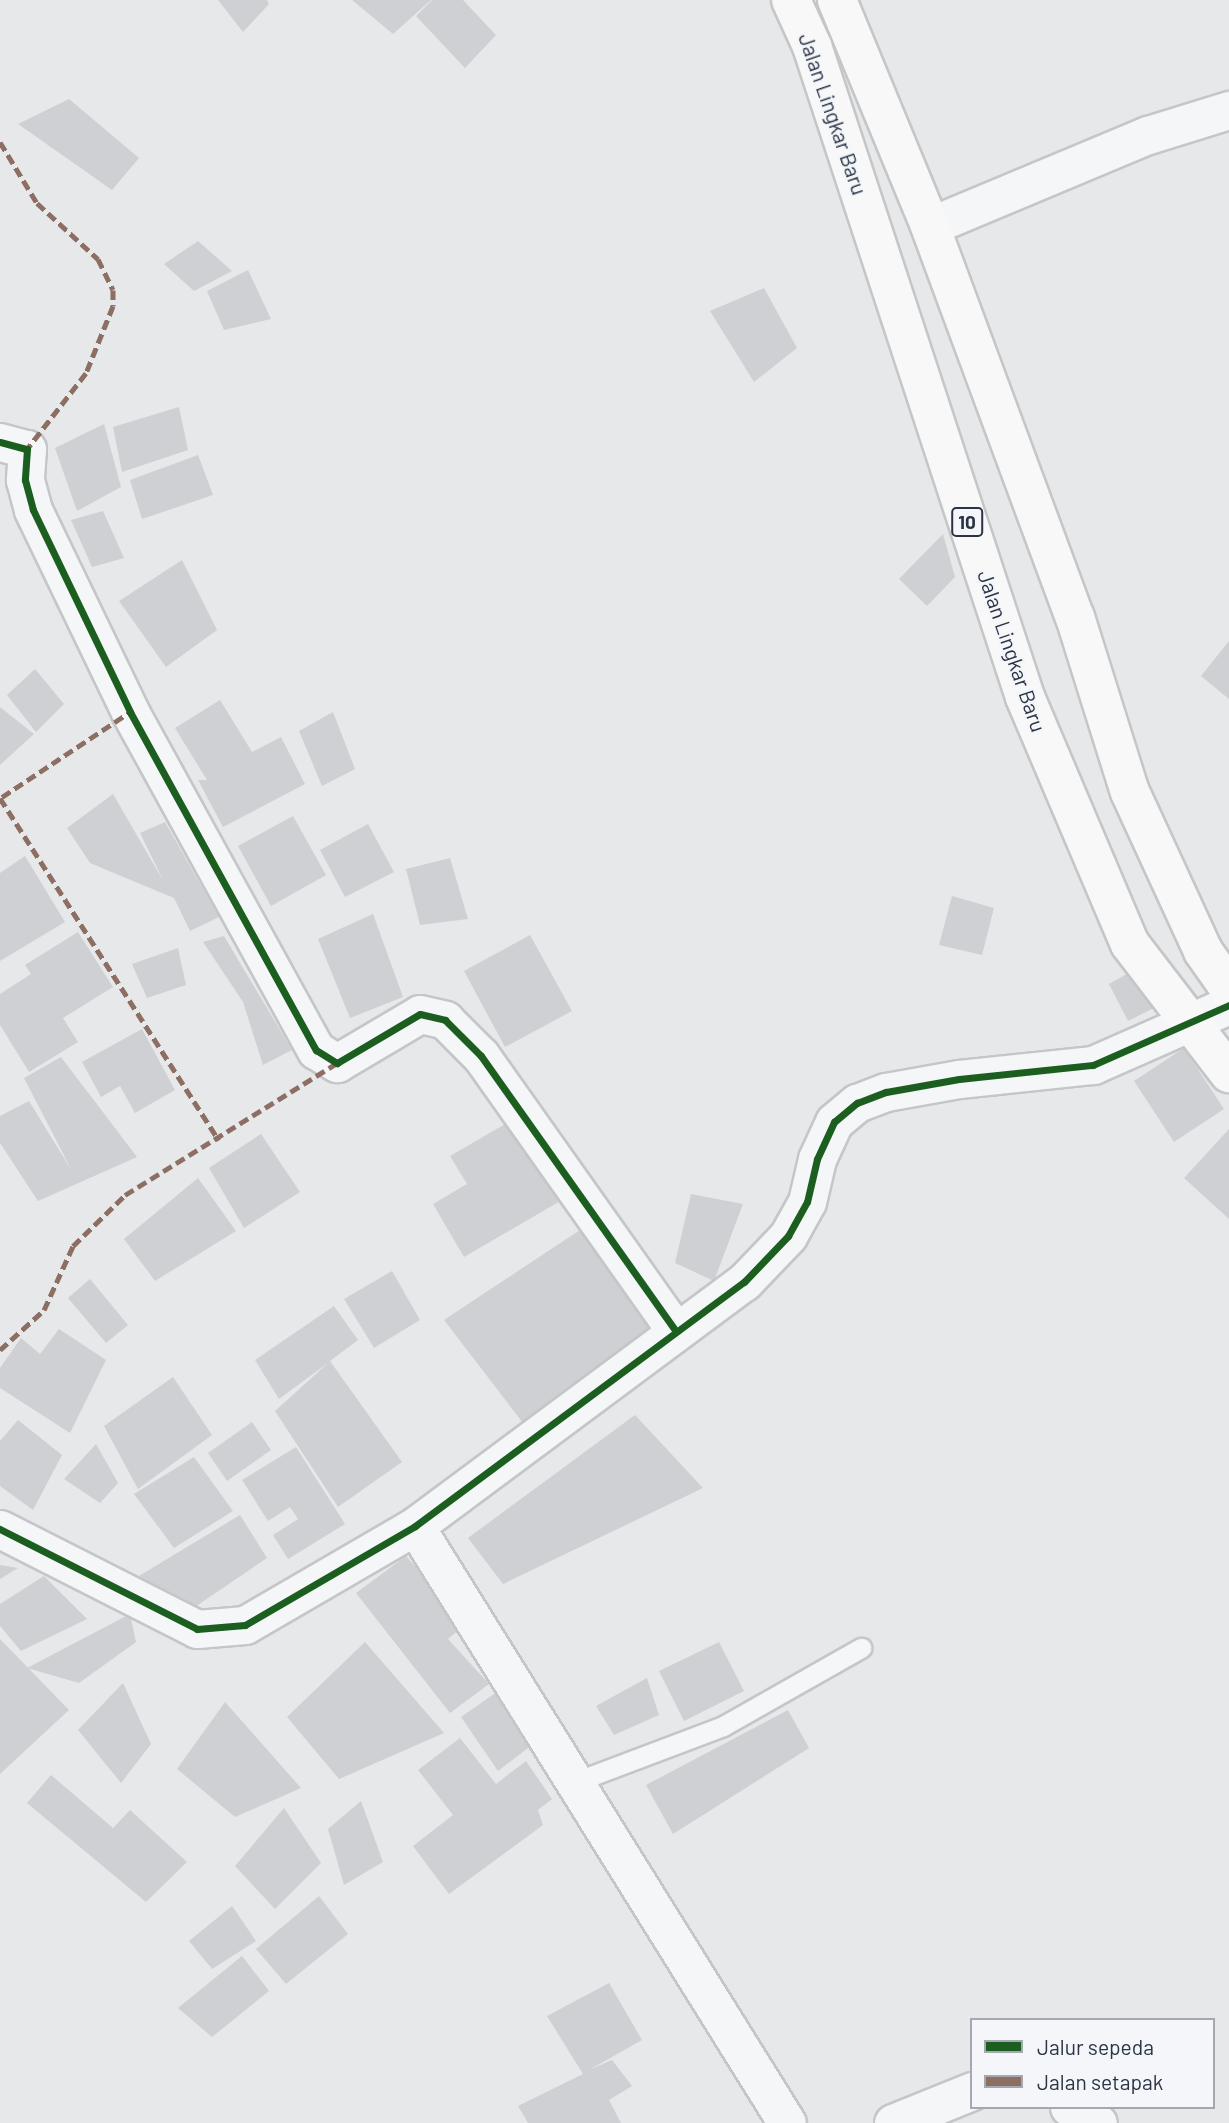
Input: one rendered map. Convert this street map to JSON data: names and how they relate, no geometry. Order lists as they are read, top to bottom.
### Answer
{
  "streets": {
    "highway": ["Jalan Lingkar Baru", "10"]
  },
  "legend": ["Jalur sepeda", "Jalan setapak"]
}
